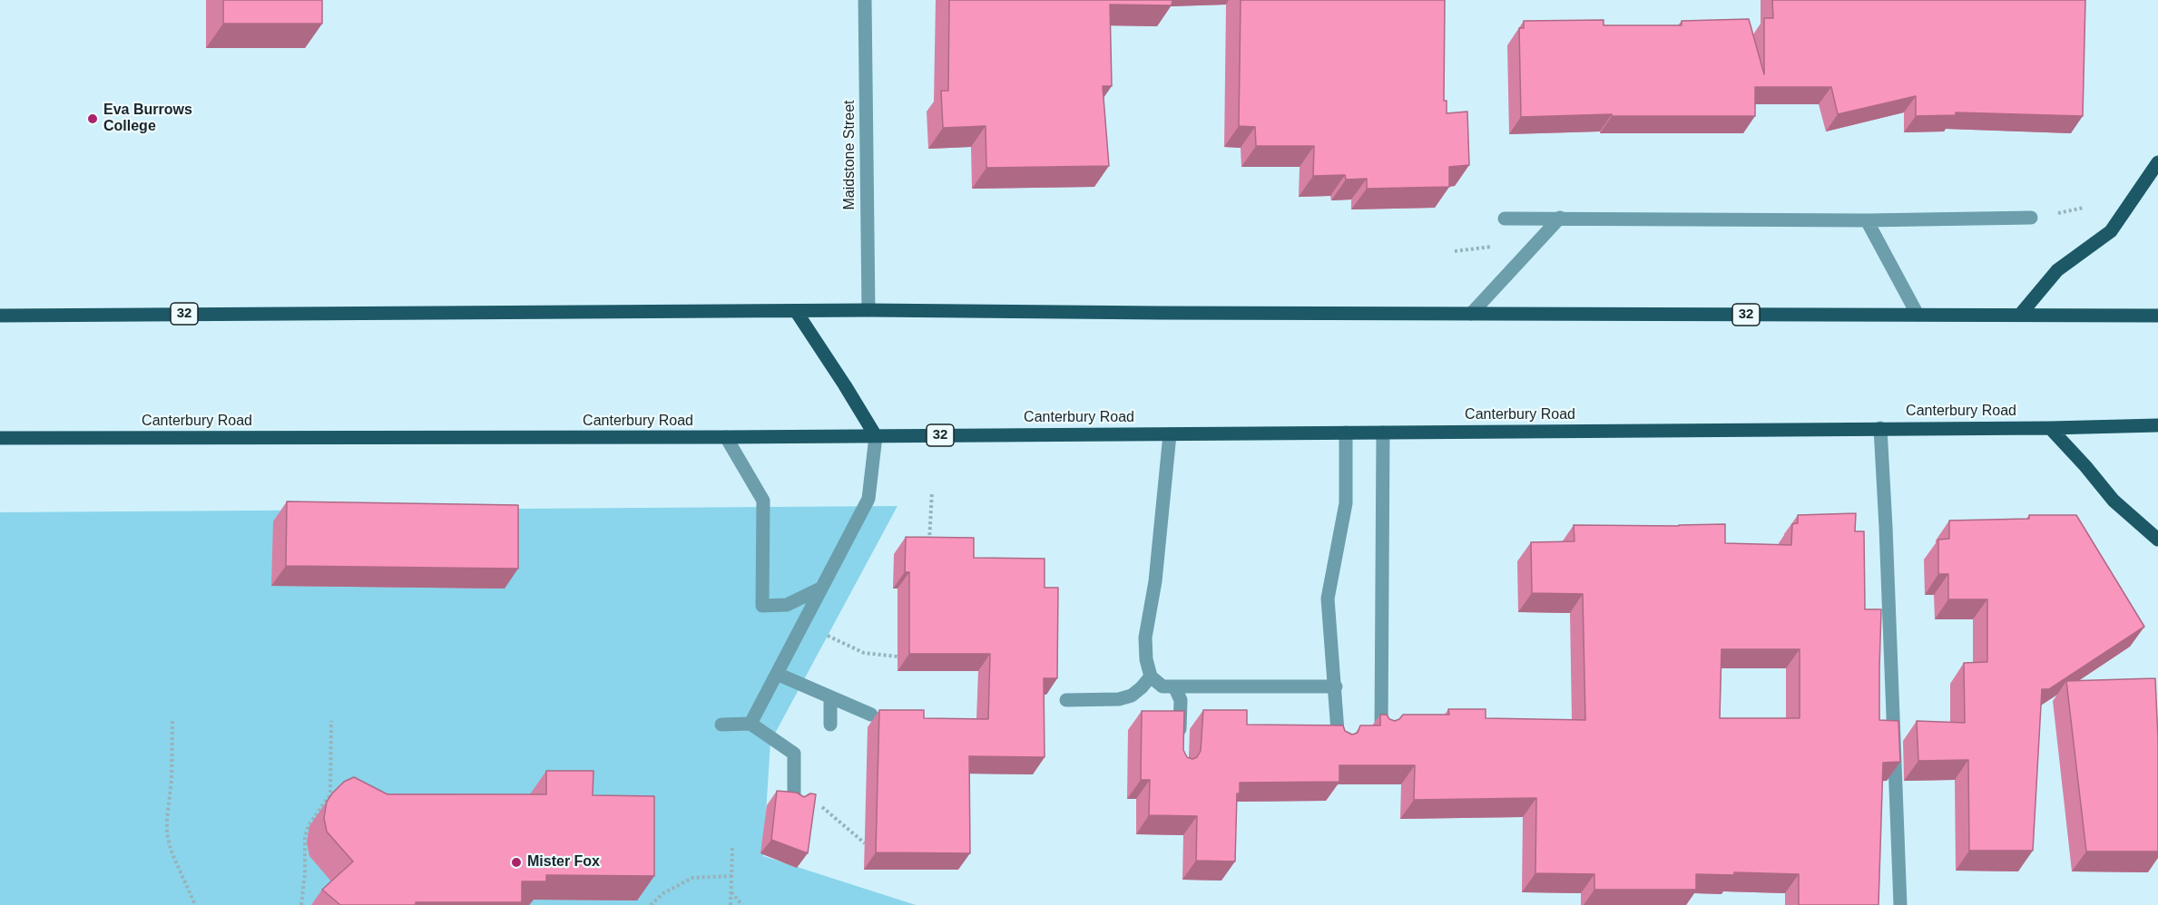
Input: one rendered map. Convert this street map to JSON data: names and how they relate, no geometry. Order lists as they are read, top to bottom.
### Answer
{
  "streets": {
    "main road": ["32", "Canterbury Road"],
    "street": ["Maidstone Street"]
  },
  "crossings": [
    ["Maidstone Street", "32"]
  ],
  "places": ["Eva Burrows College", "Mister Fox"]
}
